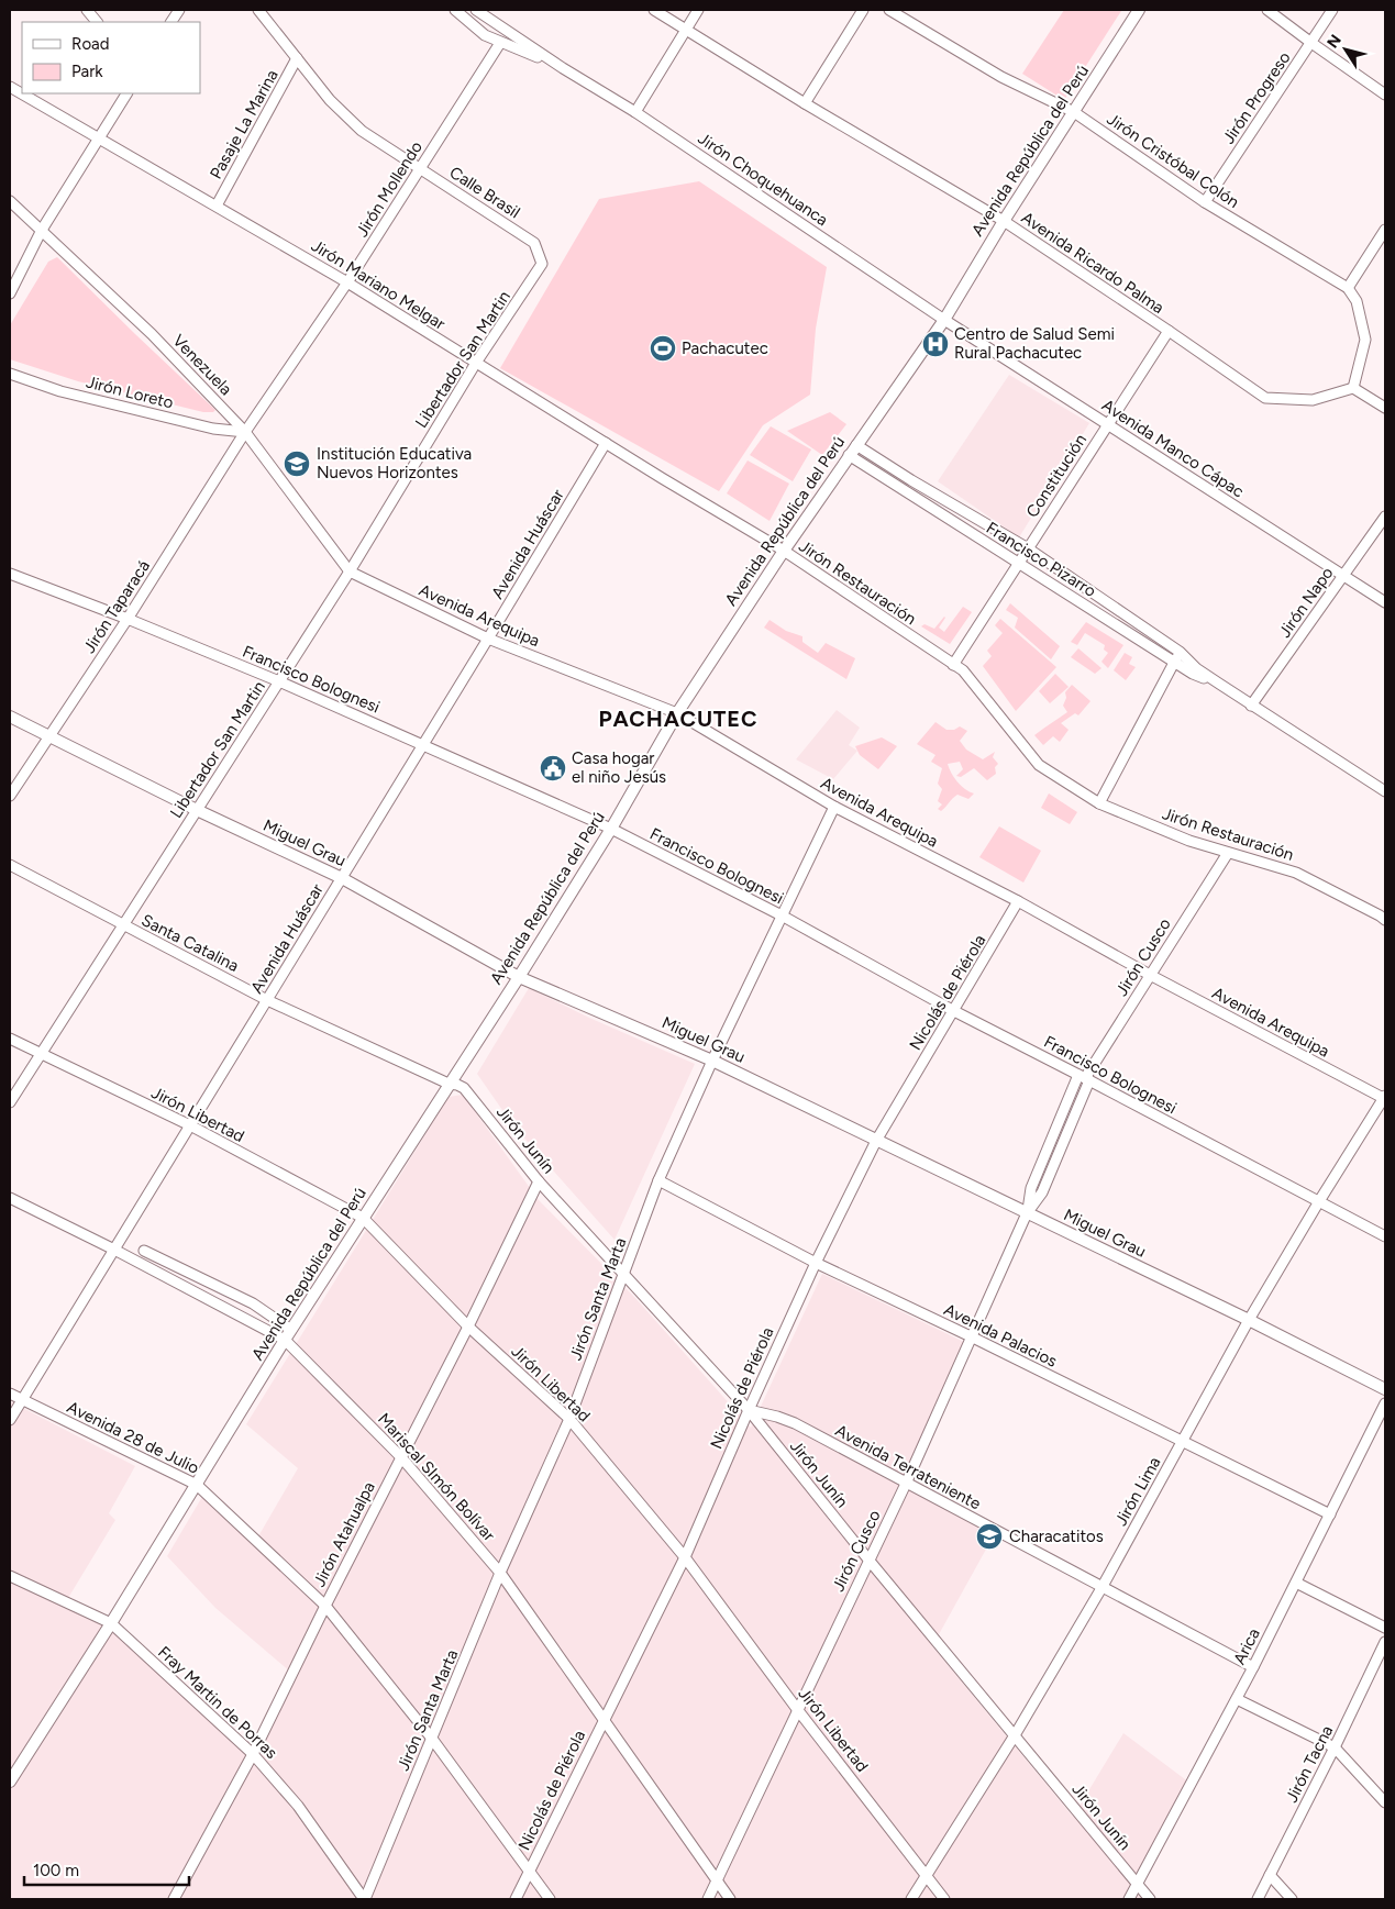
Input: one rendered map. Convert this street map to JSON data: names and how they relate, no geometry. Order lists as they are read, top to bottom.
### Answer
{
  "streets": {
    "street": [
      "Jirón Progreso",
      "Pasaje La Marina",
      "Avenida República del Perú",
      "Jirón Cristóbal Colón",
      "Jirón Choquehuanca",
      "Jirón Mollendo",
      "Calle Brasil",
      "Avenida Ricardo Palma",
      "Jirón Mariano Melgar",
      "Libertador San Martin",
      "Venezuela",
      "Jirón Loreto",
      "Avenida Manco Cápac",
      "Constitución",
      "Avenida Huáscar",
      "Francisco Pizarro",
      "Jirón Restauración",
      "Jirón Napo",
      "Jirón Taparacá",
      "Avenida Arequipa",
      "Francisco Bolognesi",
      "Miguel Grau",
      "Santa Catalina",
      "Jirón Cusco",
      "Nicolás de Piérola",
      "Jirón Libertad",
      "Jirón Junín",
      "Jirón Santa Marta",
      "Avenida Palacios",
      "Avenida 28 de Julio",
      "Avenida Terrateniente",
      "Mariscal SImón Bolívar",
      "Jirón Lima",
      "Jirón Atahualpa",
      "Arica",
      "Fray Martin de Porras",
      "Jirón Tacna"
    ]
  },
  "crossings": [
    ["Jirón Progreso", "Jirón Cristóbal Colón"],
    ["Pasaje La Marina", "Calle Brasil"],
    ["Pasaje La Marina", "Jirón Mariano Melgar"],
    ["Avenida República del Perú", "Jirón Cristóbal Colón"],
    ["Avenida República del Perú", "Jirón Choquehuanca"],
    ["Avenida República del Perú", "Avenida Ricardo Palma"],
    ["Avenida República del Perú", "Jirón Mariano Melgar"],
    ["Avenida República del Perú", "Avenida Manco Cápac"],
    ["Avenida República del Perú", "Francisco Pizarro"],
    ["Avenida República del Perú", "Jirón Restauración"],
    ["Avenida República del Perú", "Avenida Arequipa"],
    ["Avenida República del Perú", "Francisco Bolognesi"],
    ["Avenida República del Perú", "Miguel Grau"],
    ["Avenida República del Perú", "Santa Catalina"],
    ["Avenida República del Perú", "Jirón Libertad"],
    ["Avenida República del Perú", "Jirón Junín"],
    ["Avenida República del Perú", "Avenida 28 de Julio"],
    ["Avenida República del Perú", "Mariscal SImón Bolívar"],
    ["Avenida República del Perú", "Fray Martin de Porras"],
    ["Jirón Choquehuanca", "Jirón Mollendo"],
    ["Jirón Choquehuanca", "Avenida Manco Cápac"],
    ["Jirón Mollendo", "Calle Brasil"],
    ["Jirón Mollendo", "Jirón Mariano Melgar"],
    ["Jirón Mollendo", "Venezuela"],
    ["Jirón Mollendo", "Jirón Loreto"],
    ["Jirón Mollendo", "Jirón Taparacá"],
    ["Calle Brasil", "Libertador San Martin"],
    ["Avenida Ricardo Palma", "Constitución"],
    ["Jirón Mariano Melgar", "Libertador San Martin"],
    ["Jirón Mariano Melgar", "Avenida Huáscar"],
    ["Jirón Mariano Melgar", "Jirón Restauración"],
    ["Libertador San Martin", "Venezuela"],
    ["Libertador San Martin", "Avenida Arequipa"],
    ["Libertador San Martin", "Francisco Bolognesi"],
    ["Libertador San Martin", "Miguel Grau"],
    ["Libertador San Martin", "Santa Catalina"],
    ["Libertador San Martin", "Jirón Libertad"],
    ["Venezuela", "Jirón Loreto"],
    ["Venezuela", "Jirón Taparacá"],
    ["Venezuela", "Avenida Arequipa"],
    ["Jirón Loreto", "Jirón Taparacá"],
    ["Avenida Manco Cápac", "Constitución"],
    ["Avenida Manco Cápac", "Jirón Napo"],
    ["Constitución", "Francisco Pizarro"],
    ["Constitución", "Jirón Restauración"],
    ["Avenida Huáscar", "Avenida Arequipa"],
    ["Avenida Huáscar", "Francisco Bolognesi"],
    ["Avenida Huáscar", "Miguel Grau"],
    ["Avenida Huáscar", "Santa Catalina"],
    ["Avenida Huáscar", "Jirón Libertad"],
    ["Avenida Huáscar", "Avenida 28 de Julio"],
    ["Avenida Huáscar", "Mariscal SImón Bolívar"],
    ["Francisco Pizarro", "Jirón Napo"],
    ["Jirón Restauración", "Jirón Cusco"],
    ["Jirón Taparacá", "Francisco Bolognesi"],
    ["Jirón Taparacá", "Miguel Grau"],
    ["Avenida Arequipa", "Jirón Cusco"],
    ["Avenida Arequipa", "Nicolás de Piérola"],
    ["Avenida Arequipa", "Jirón Santa Marta"],
    ["Avenida Arequipa", "Jirón Lima"],
    ["Francisco Bolognesi", "Jirón Cusco"],
    ["Francisco Bolognesi", "Nicolás de Piérola"],
    ["Francisco Bolognesi", "Jirón Santa Marta"],
    ["Francisco Bolognesi", "Jirón Lima"],
    ["Miguel Grau", "Jirón Cusco"],
    ["Miguel Grau", "Nicolás de Piérola"],
    ["Miguel Grau", "Jirón Santa Marta"],
    ["Miguel Grau", "Jirón Lima"],
    ["Santa Catalina", "Jirón Junín"],
    ["Jirón Cusco", "Jirón Libertad"],
    ["Jirón Cusco", "Jirón Junín"],
    ["Jirón Cusco", "Avenida Palacios"],
    ["Jirón Cusco", "Avenida Terrateniente"],
    ["Jirón Cusco", "Mariscal SImón Bolívar"],
    ["Nicolás de Piérola", "Jirón Libertad"],
    ["Nicolás de Piérola", "Jirón Junín"],
    ["Nicolás de Piérola", "Avenida Palacios"],
    ["Nicolás de Piérola", "Avenida 28 de Julio"],
    ["Nicolás de Piérola", "Avenida Terrateniente"],
    ["Nicolás de Piérola", "Mariscal SImón Bolívar"],
    ["Jirón Libertad", "Jirón Santa Marta"],
    ["Jirón Libertad", "Jirón Lima"],
    ["Jirón Libertad", "Jirón Atahualpa"],
    ["Jirón Junín", "Jirón Santa Marta"],
    ["Jirón Junín", "Avenida Terrateniente"],
    ["Jirón Junín", "Jirón Lima"],
    ["Jirón Junín", "Jirón Atahualpa"],
    ["Jirón Junín", "Arica"],
    ["Jirón Santa Marta", "Avenida Palacios"],
    ["Jirón Santa Marta", "Avenida 28 de Julio"],
    ["Jirón Santa Marta", "Mariscal SImón Bolívar"],
    ["Jirón Santa Marta", "Fray Martin de Porras"],
    ["Avenida Palacios", "Jirón Lima"],
    ["Avenida Palacios", "Arica"],
    ["Avenida 28 de Julio", "Jirón Atahualpa"],
    ["Avenida Terrateniente", "Jirón Lima"],
    ["Avenida Terrateniente", "Arica"],
    ["Mariscal SImón Bolívar", "Jirón Atahualpa"],
    ["Jirón Atahualpa", "Fray Martin de Porras"]
  ],
  "districts": ["PACHACUTEC"],
  "places": {
    "hospital": ["Centro de Salud Semi Rural Pachacutec"],
    "sports": ["Pachacutec"],
    "school or university": ["Institución Educativa Nuevos Horizontes", "Characatitos"],
    "public building": ["Casa hogar el niño Jesús"]
  },
  "legend": ["Road", "Park"],
  "scale_bar": "100 m",
  "north": "top left"
}
